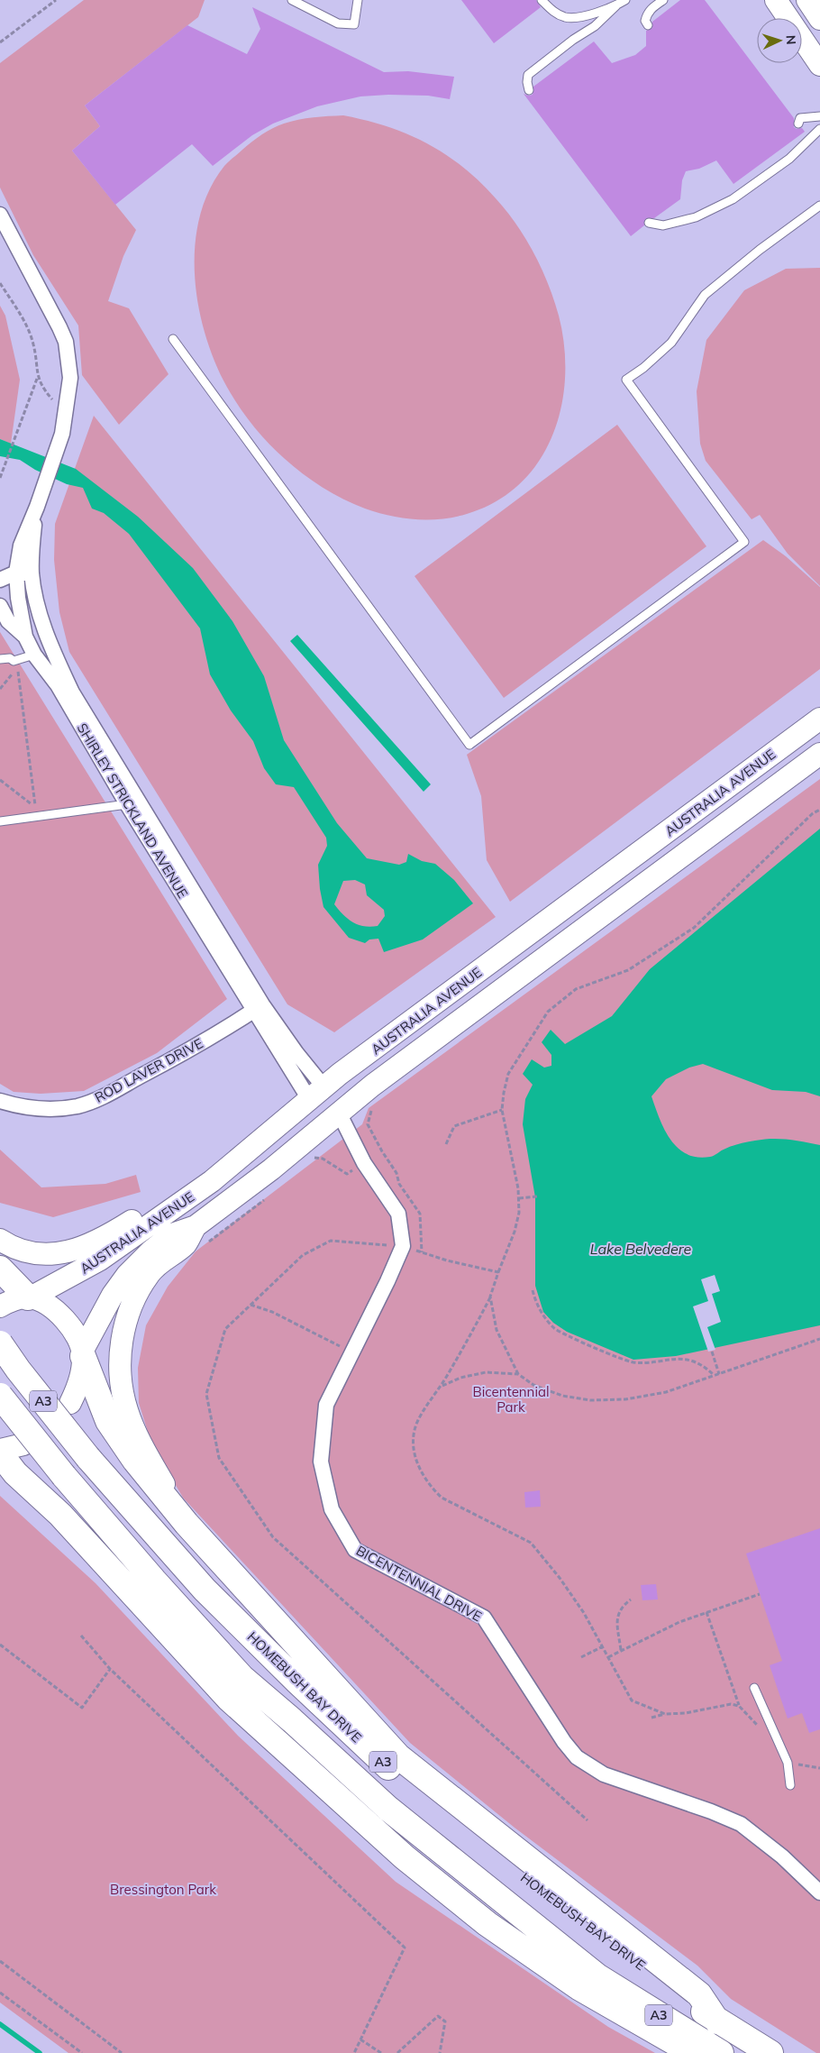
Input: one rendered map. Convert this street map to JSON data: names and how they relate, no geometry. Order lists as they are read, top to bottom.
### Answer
{
  "streets": {
    "highway": ["A3", "HOMEBUSH BAY DRIVE"],
    "main road": ["AUSTRALIA AVENUE"],
    "street": ["SHIRLEY STRICKLAND AVENUE", "ROD LAVER DRIVE", "BICENTENNIAL DRIVE"]
  },
  "crossings": [
    ["AUSTRALIA AVENUE", "SHIRLEY STRICKLAND AVENUE"],
    ["SHIRLEY STRICKLAND AVENUE", "ROD LAVER DRIVE"]
  ],
  "water": ["Lake Belvedere"],
  "parks": ["Bicentennial Park", "Bressington Park"],
  "north": "right"
}
